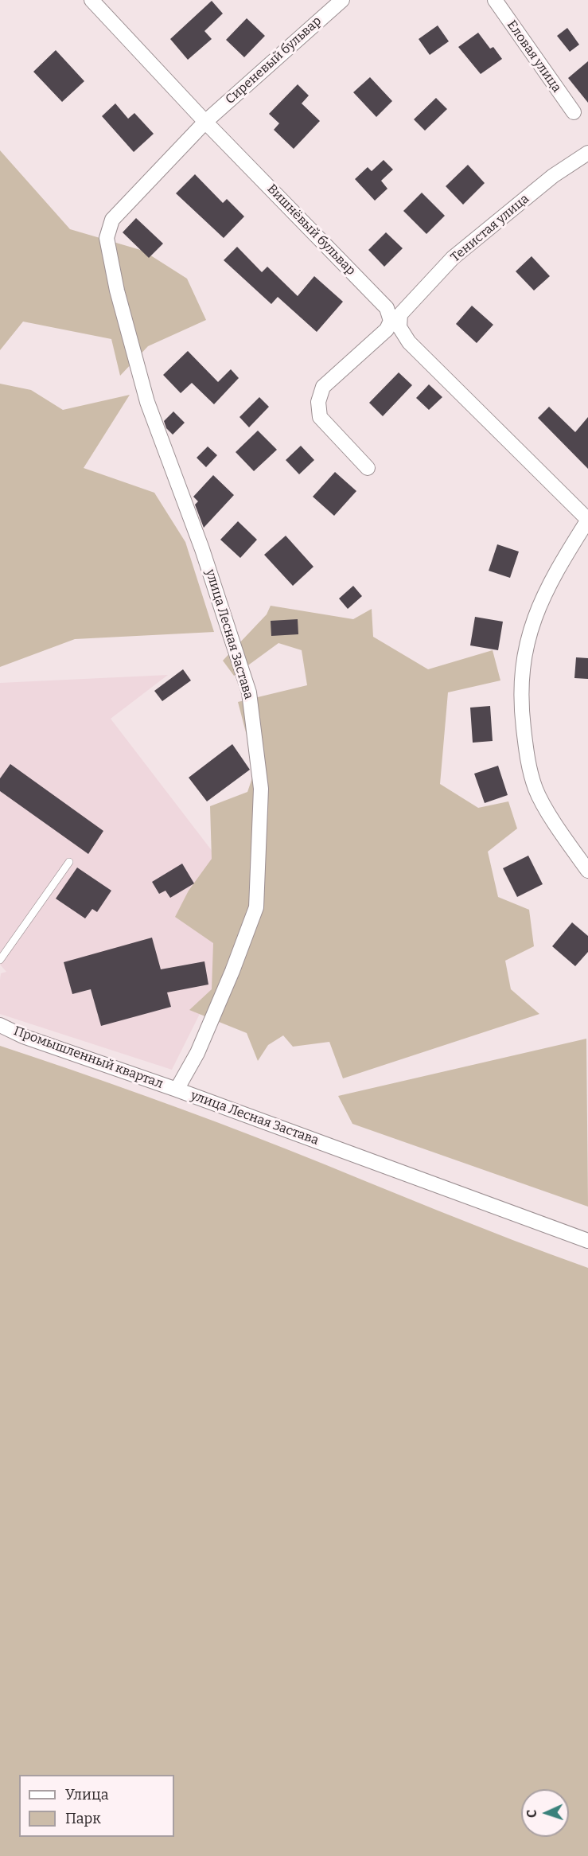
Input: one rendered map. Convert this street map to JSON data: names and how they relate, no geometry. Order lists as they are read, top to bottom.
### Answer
{
  "streets": {
    "street": [
      "Еловая улица",
      "Сиреневый бульвар",
      "Тенистая улица",
      "Вишнёвый бульвар",
      "улица Лесная Застава",
      "Промышленный квартал"
    ]
  },
  "crossings": [
    ["Сиреневый бульвар", "Вишнёвый бульвар"],
    ["Сиреневый бульвар", "улица Лесная Застава"],
    ["Вишнёвый бульвар", "улица Лесная Застава"],
    ["улица Лесная Застава", "Промышленный квартал"]
  ],
  "legend": ["Улица", "Парк"],
  "north": "left"
}
